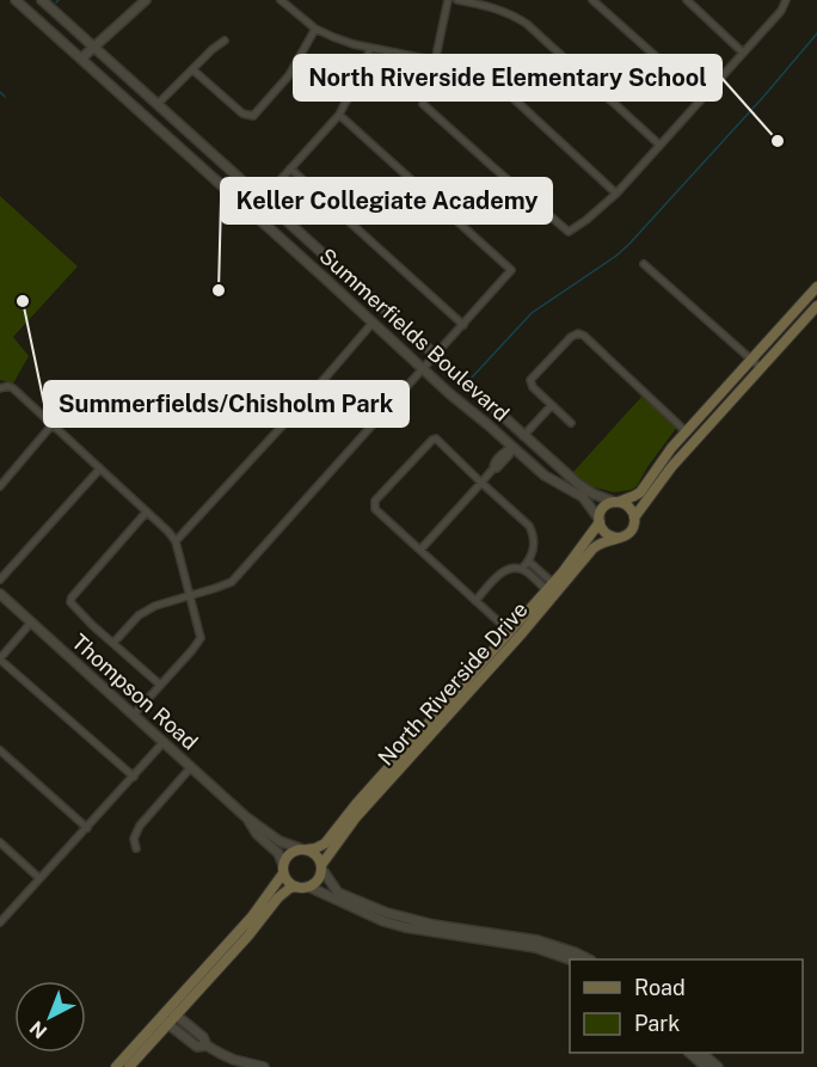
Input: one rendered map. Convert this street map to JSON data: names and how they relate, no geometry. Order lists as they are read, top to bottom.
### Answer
{
  "streets": {
    "main road": ["North Riverside Drive"],
    "street": ["Summerfields Boulevard", "Thompson Road"]
  },
  "crossings": [
    ["Summerfields Boulevard", "North Riverside Drive"],
    ["North Riverside Drive", "Thompson Road"]
  ],
  "places": ["North Riverside Elementary School", "Keller Collegiate Academy", "Summerfields/Chisholm Park"],
  "legend": ["Road", "Park"],
  "north": "bottom left"
}
